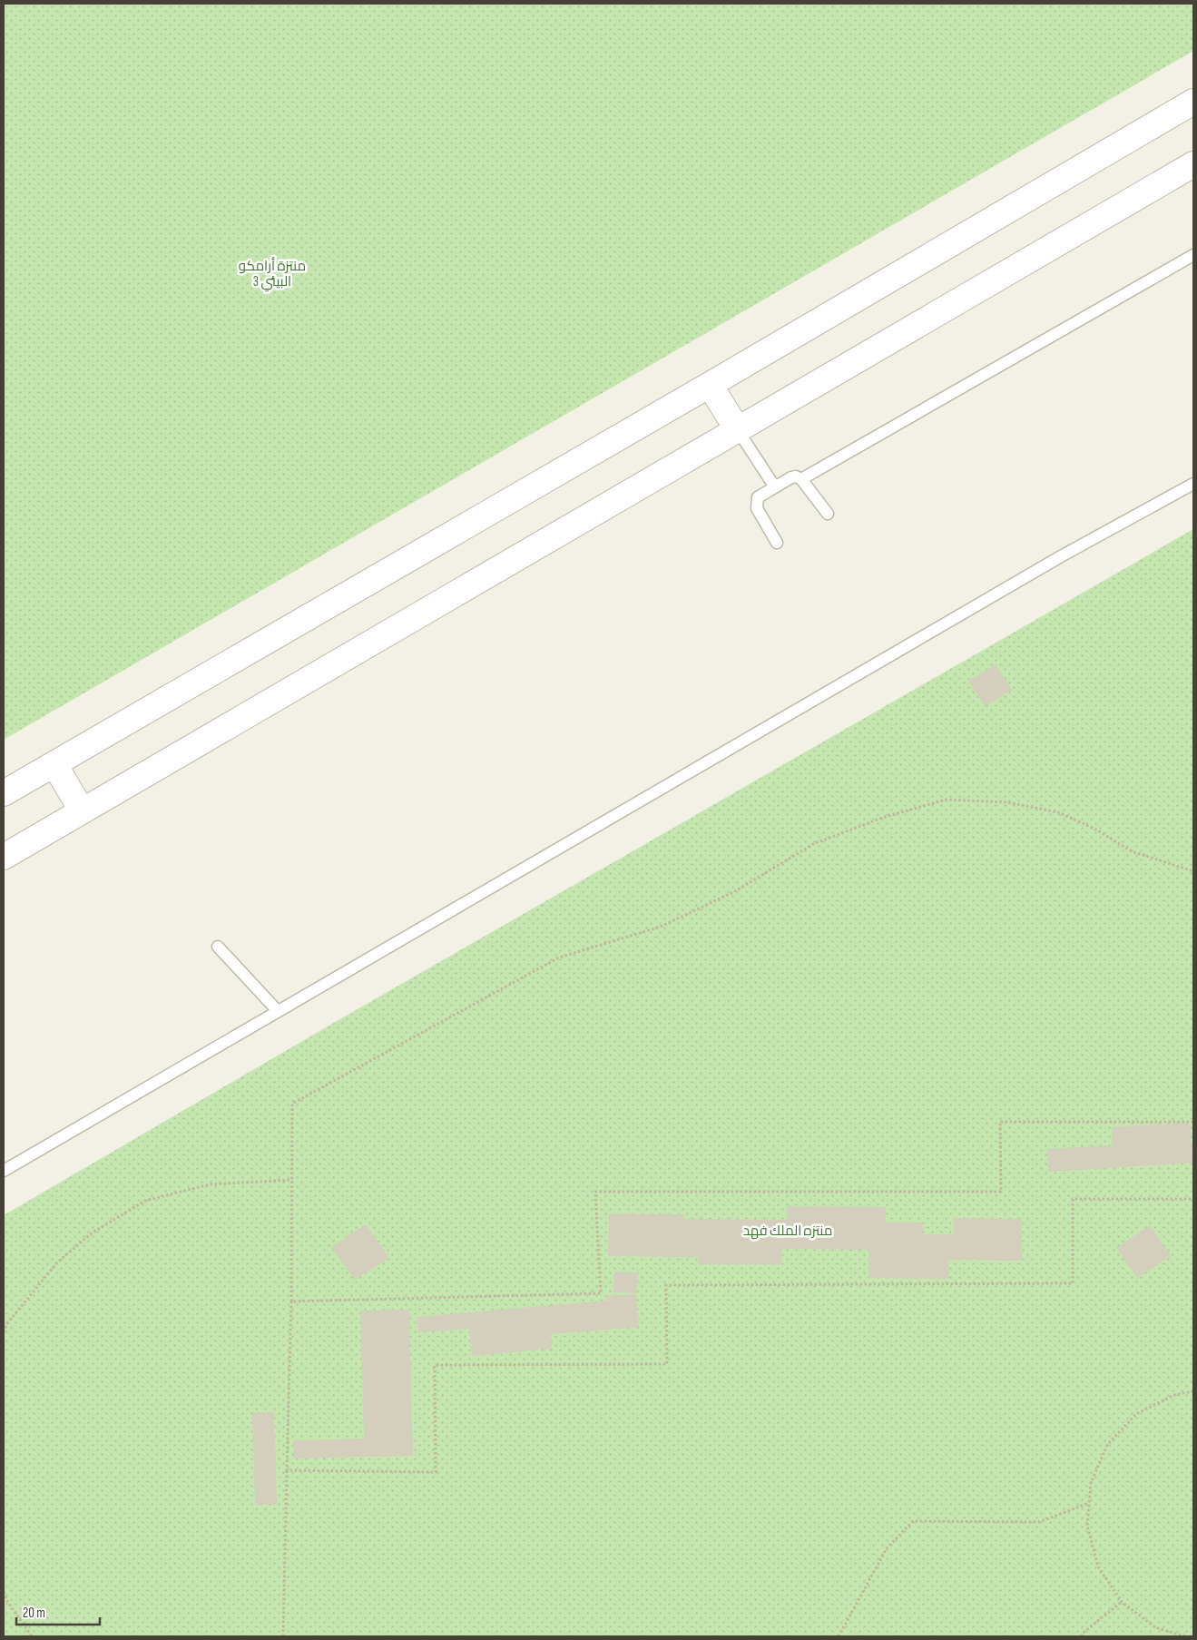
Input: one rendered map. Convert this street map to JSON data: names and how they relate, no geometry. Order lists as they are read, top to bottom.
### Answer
{
  "parks": ["منتزة أرامكو البيئي 3", "منتزه الملك فهد"],
  "scale_bar": "20 m"
}
